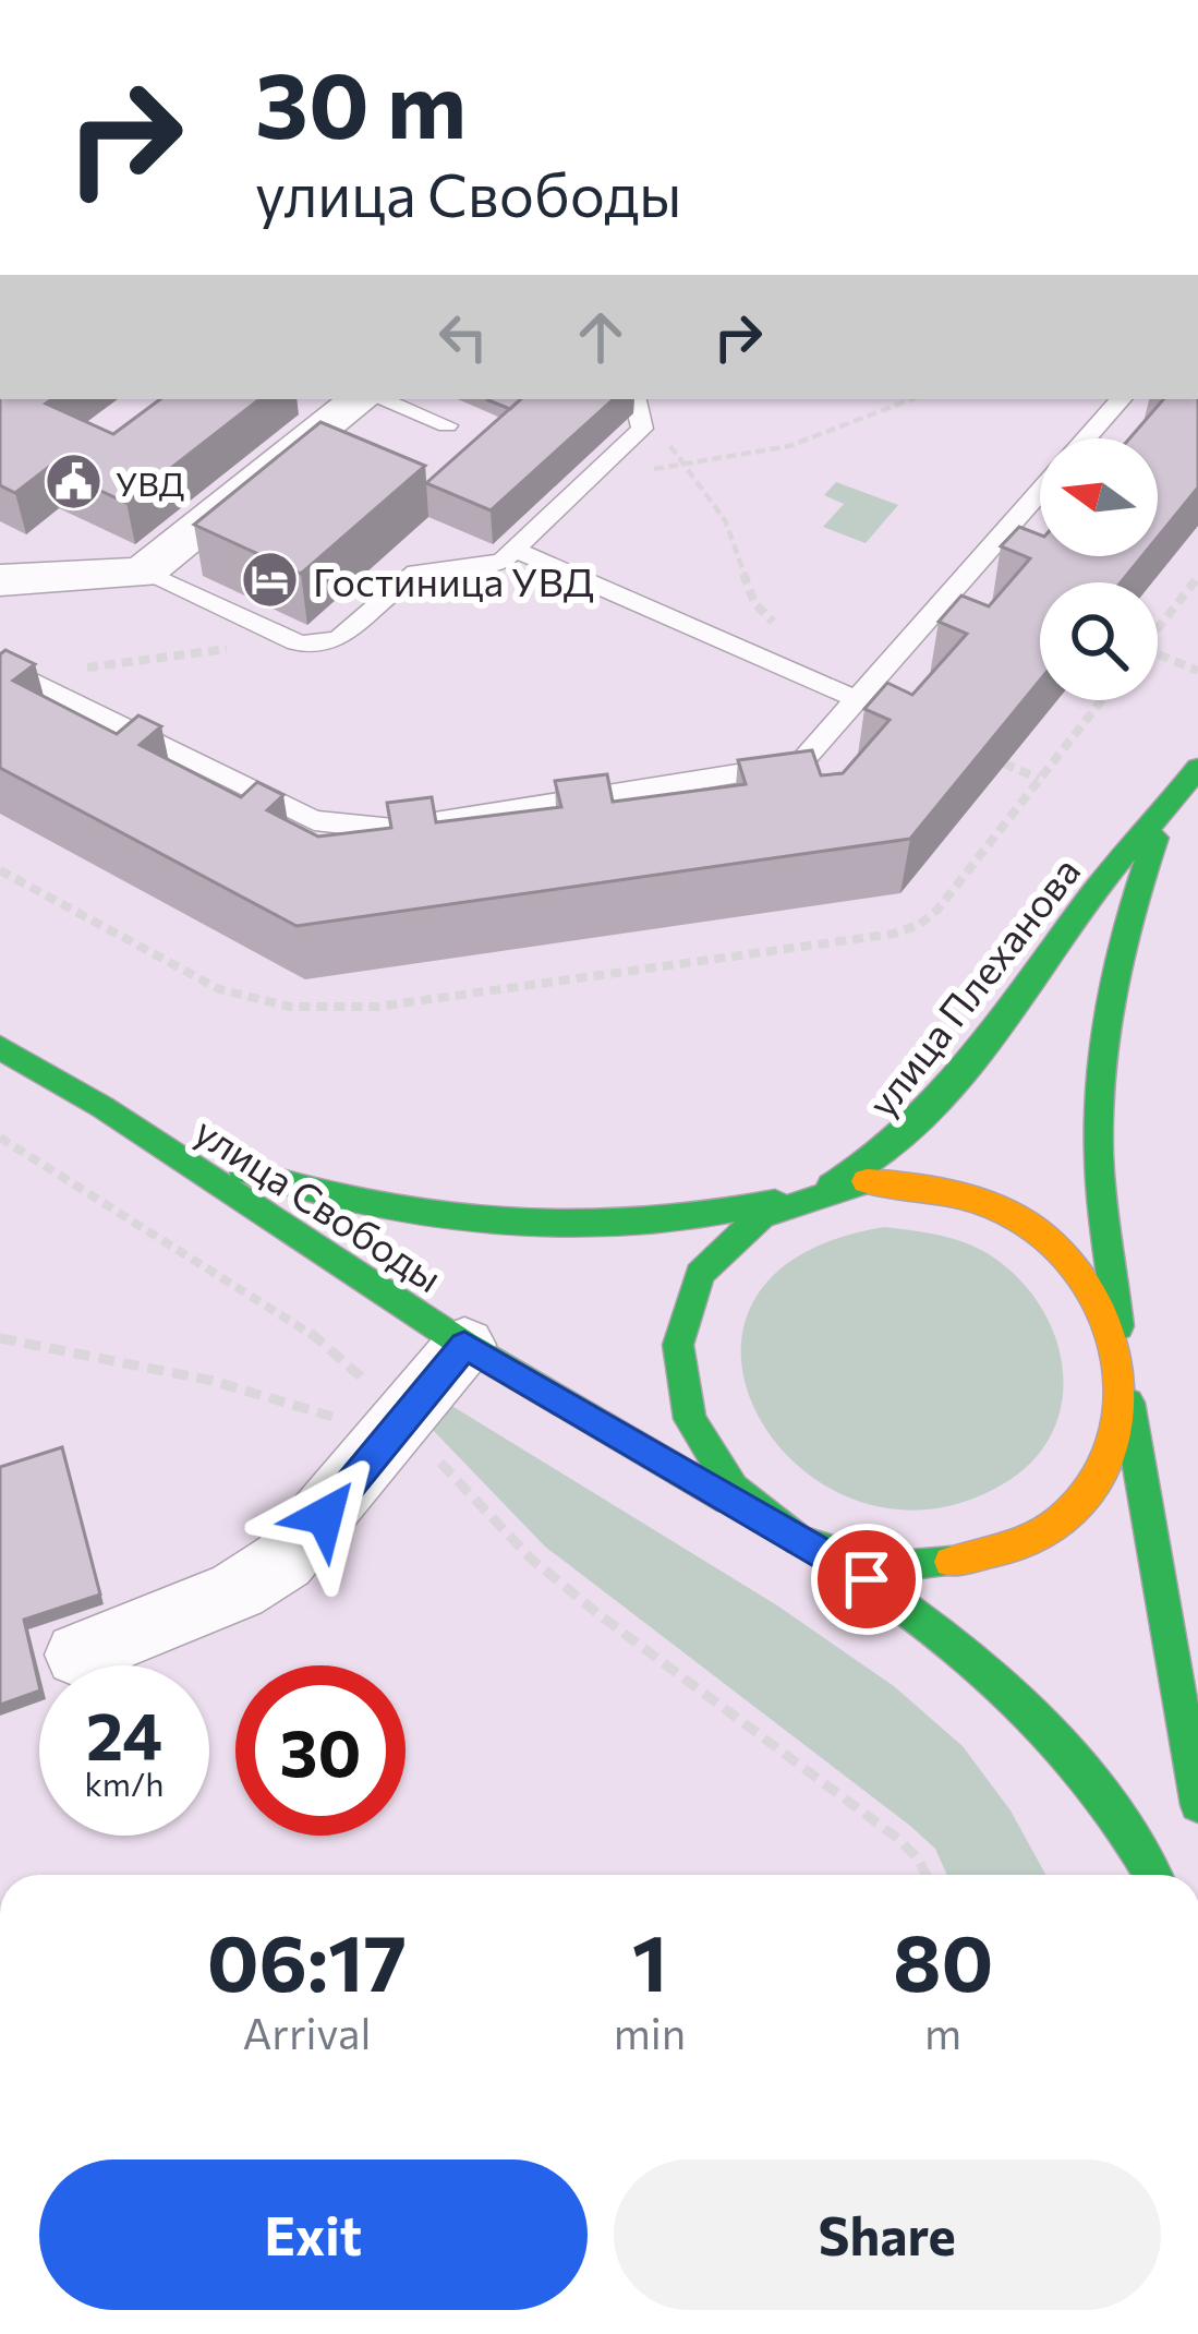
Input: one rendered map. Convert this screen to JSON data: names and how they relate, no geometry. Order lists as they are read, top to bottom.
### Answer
{
  "streets": {
    "main road": ["улица Плеханова", "улица Свободы"]
  },
  "crossings": [
    ["улица Плеханова", "улица Свободы"]
  ],
  "places": {
    "public building": ["УВД"],
    "hotel": ["Гостиница УВД"]
  },
  "north": "left",
  "page": {
    "turn": ["30 m", "улица Свободы"],
    "speed": "24 km/h",
    "limit": "30",
    "eta": [
      "06:17",
      "Arrival",
      "1",
      "min",
      "80",
      "m"
    ],
    "buttons": ["Exit", "Share"]
  }
}
